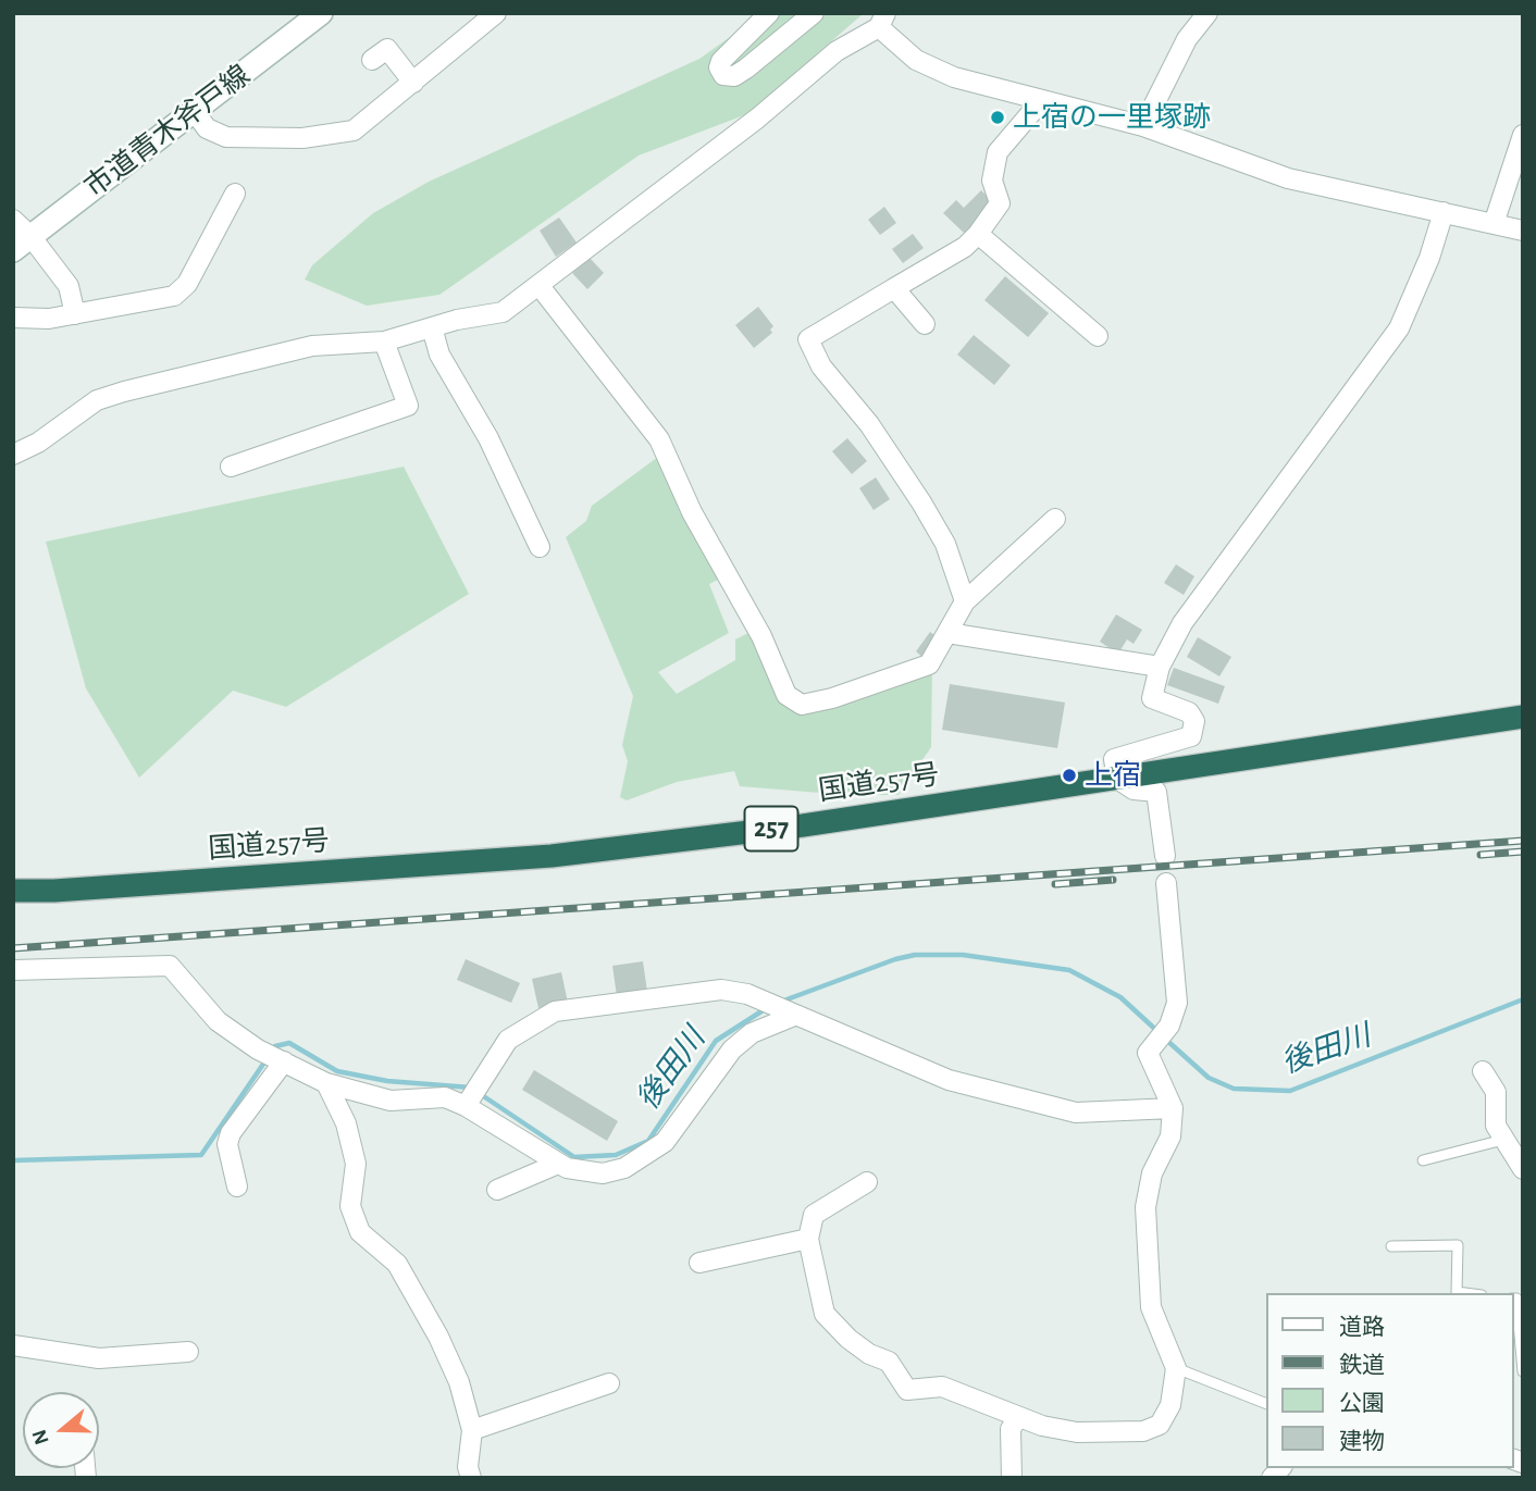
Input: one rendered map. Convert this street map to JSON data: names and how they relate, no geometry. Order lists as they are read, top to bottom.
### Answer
{
  "streets": {
    "highway": ["国道257号", "257"],
    "street": ["市道青木斧戸線"]
  },
  "water": ["後田川"],
  "places": ["上宿の一里塚跡", "上宿"],
  "legend": [
    "道路",
    "鉄道",
    "公園",
    "建物"
  ],
  "north": "left"
}
